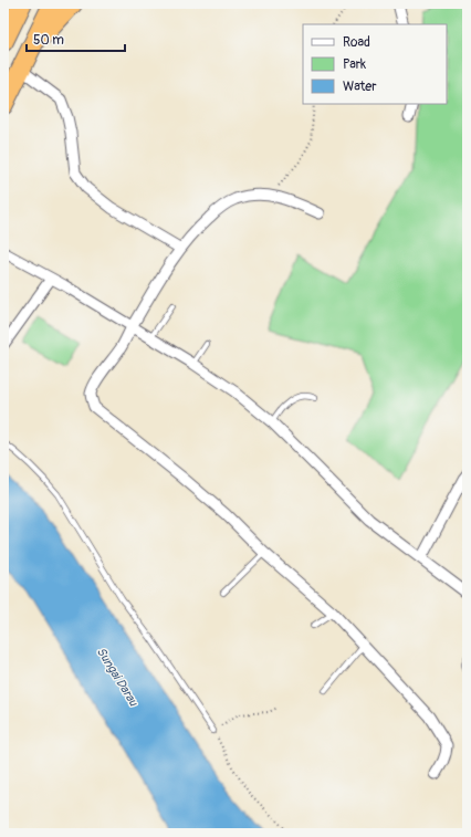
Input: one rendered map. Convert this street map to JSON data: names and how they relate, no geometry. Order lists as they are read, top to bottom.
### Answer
{
  "water": ["Sungai Darau"],
  "legend": ["Road", "Park", "Water"],
  "scale_bar": "50 m"
}
